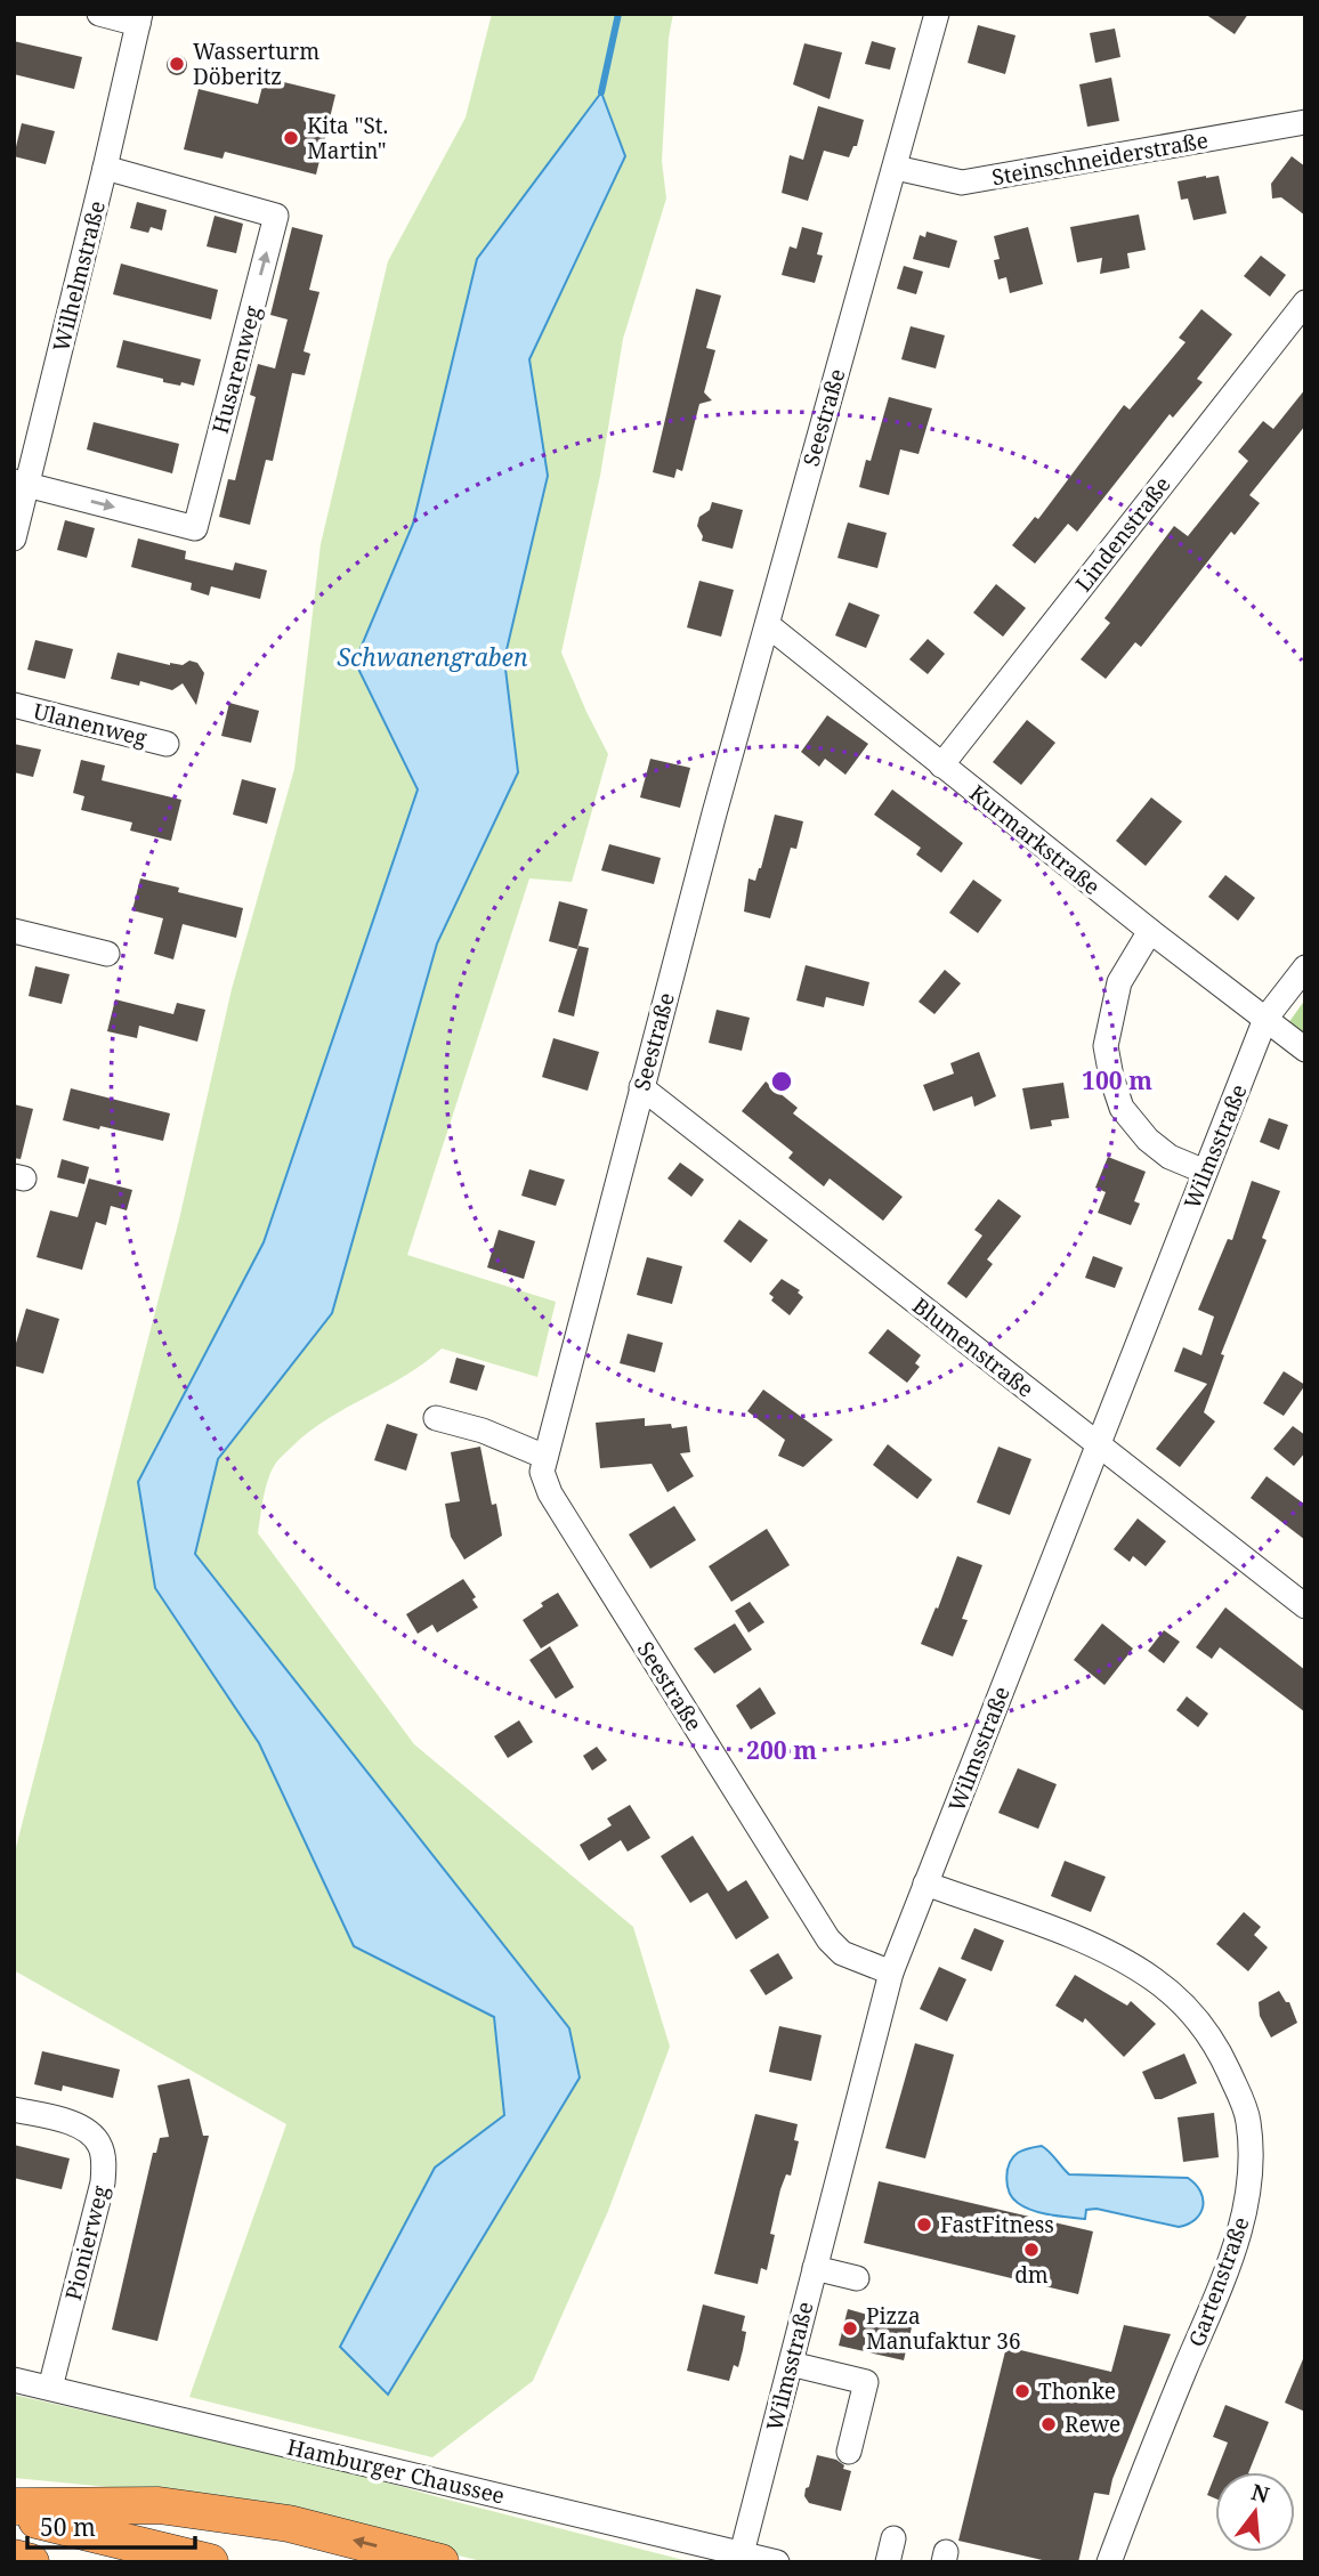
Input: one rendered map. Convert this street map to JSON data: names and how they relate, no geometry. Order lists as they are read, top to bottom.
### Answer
{
  "streets": {
    "street": [
      "Steinschneiderstraße",
      "Wilhelmstraße",
      "Husarenweg",
      "Seestraße",
      "Lindenstraße",
      "Ulanenweg",
      "Kurmarkstraße",
      "Wilmsstraße",
      "Blumenstraße",
      "Pionierweg",
      "Gartenstraße",
      "Hamburger Chaussee"
    ]
  },
  "crossings": [
    ["Steinschneiderstraße", "Seestraße"],
    ["Wilhelmstraße", "Husarenweg"],
    ["Seestraße", "Kurmarkstraße"],
    ["Seestraße", "Wilmsstraße"],
    ["Seestraße", "Blumenstraße"],
    ["Lindenstraße", "Kurmarkstraße"],
    ["Kurmarkstraße", "Wilmsstraße"],
    ["Wilmsstraße", "Blumenstraße"],
    ["Wilmsstraße", "Gartenstraße"],
    ["Wilmsstraße", "Hamburger Chaussee"],
    ["Pionierweg", "Hamburger Chaussee"]
  ],
  "water": ["Schwanengraben"],
  "places": [
    "Wasserturm Döberitz",
    "Kita \"St. Martin\"",
    "FastFitness",
    "dm",
    "Pizza Manufaktur 36",
    "Thonke",
    "Rewe"
  ],
  "scale_bar": "50 m",
  "north": "top",
  "rings": ["100 m", "200 m"]
}
